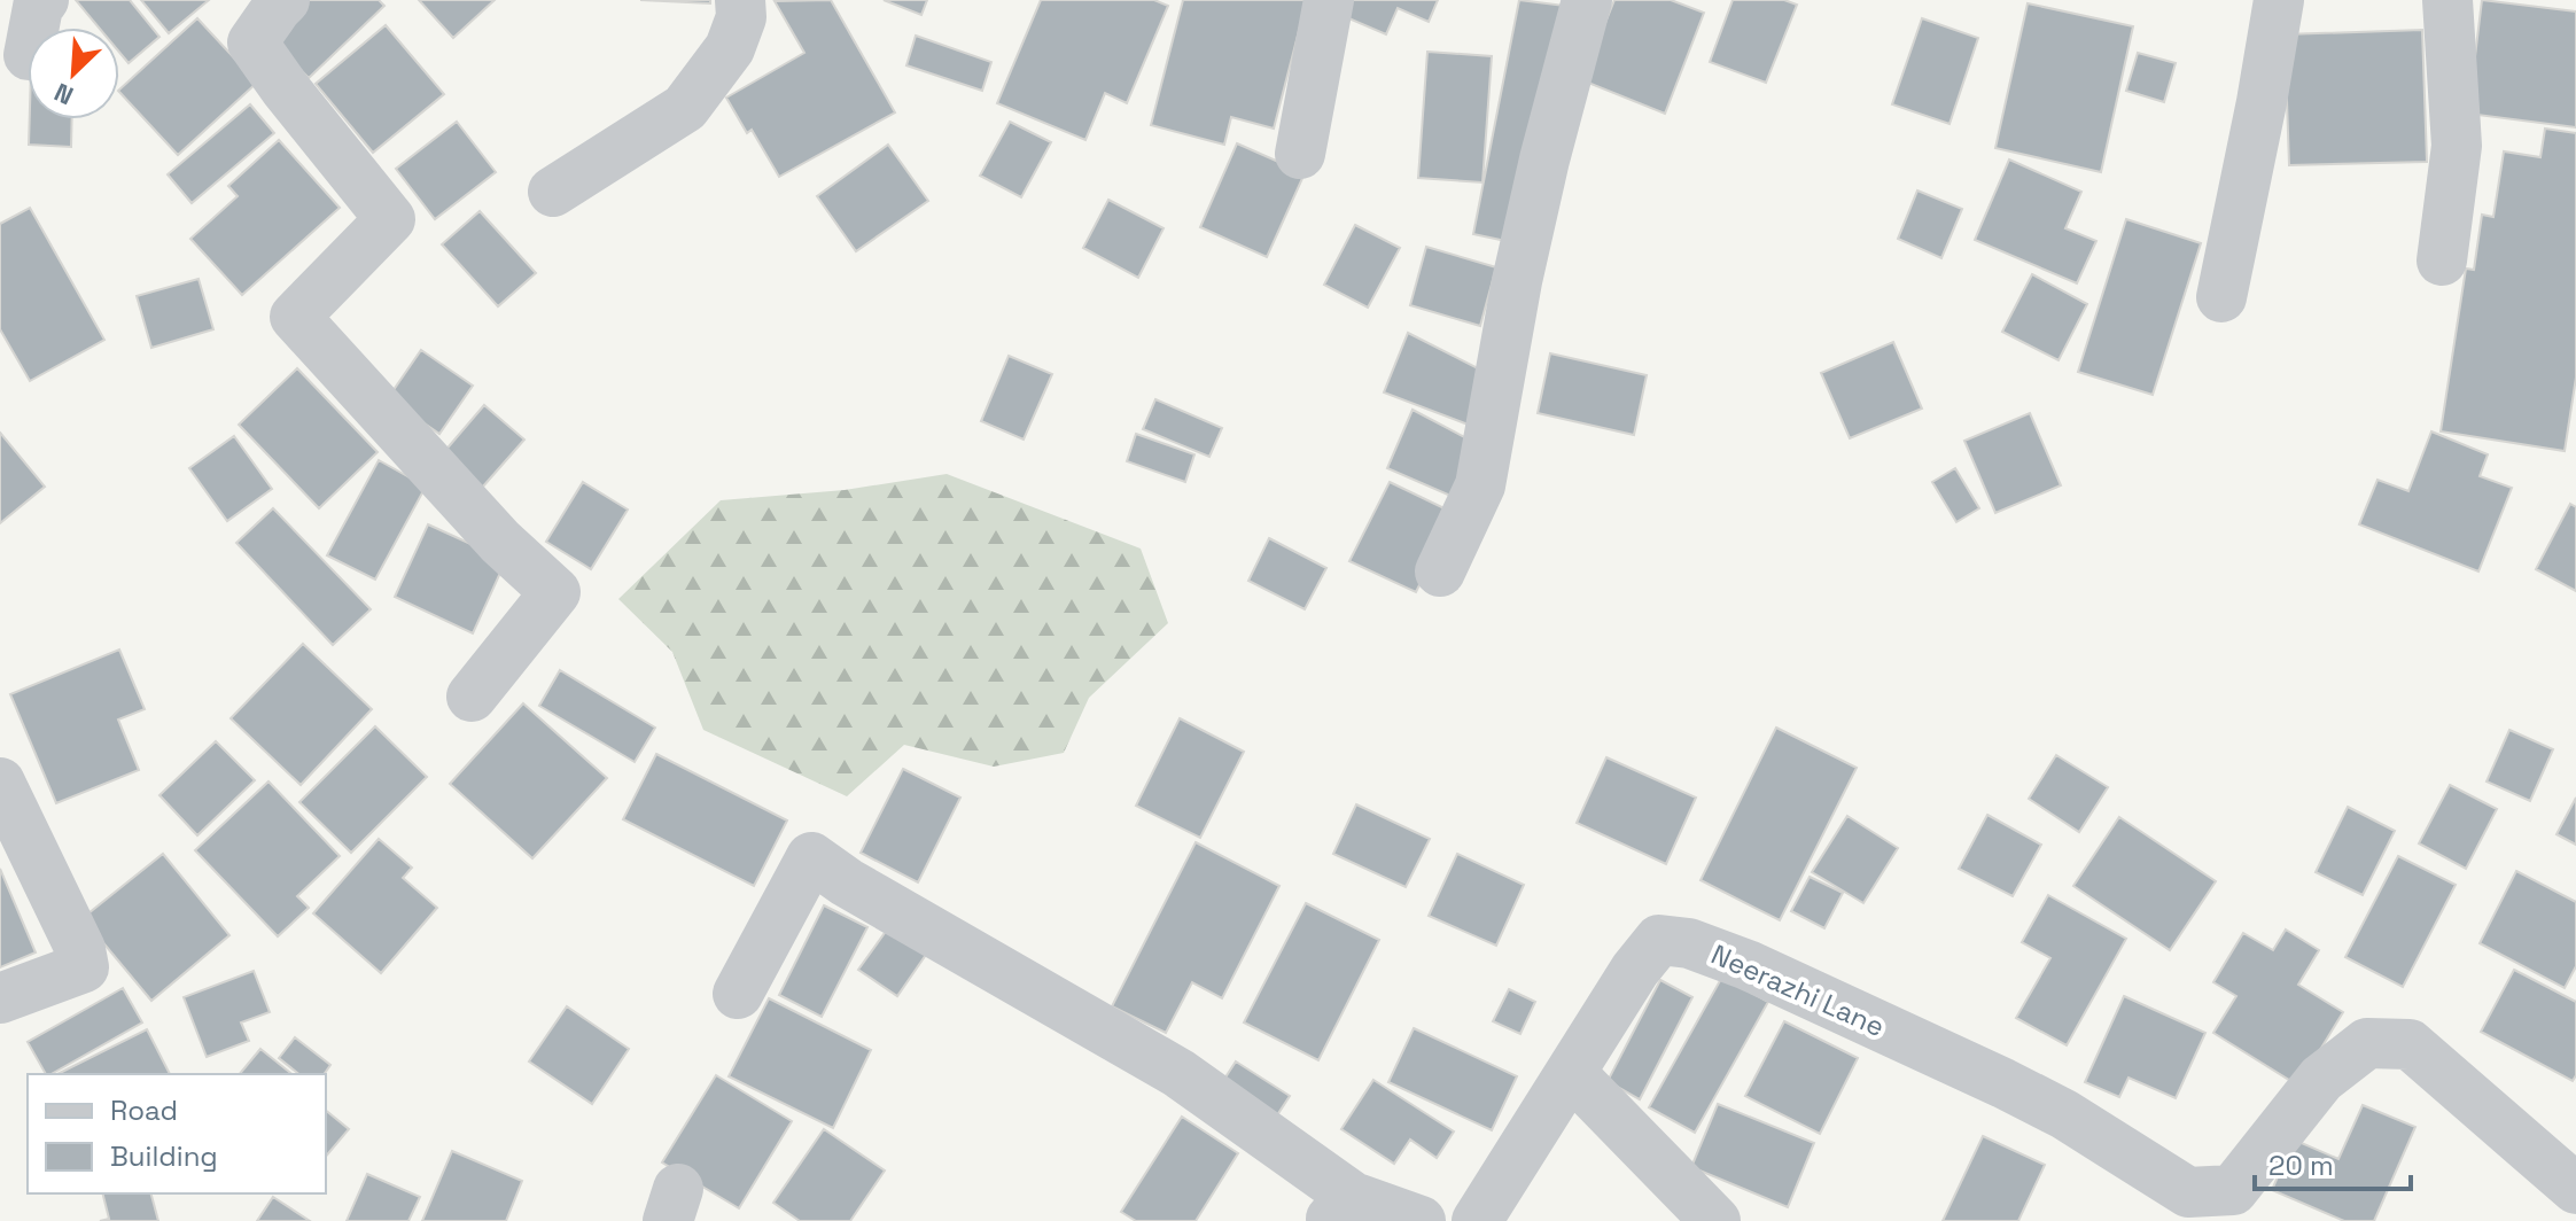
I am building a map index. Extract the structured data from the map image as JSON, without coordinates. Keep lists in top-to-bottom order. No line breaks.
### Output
{"streets":{"street":["Neerazhi Lane"]},"legend":["Road","Building"],"scale_bar":"20 m","north":"bottom left"}
